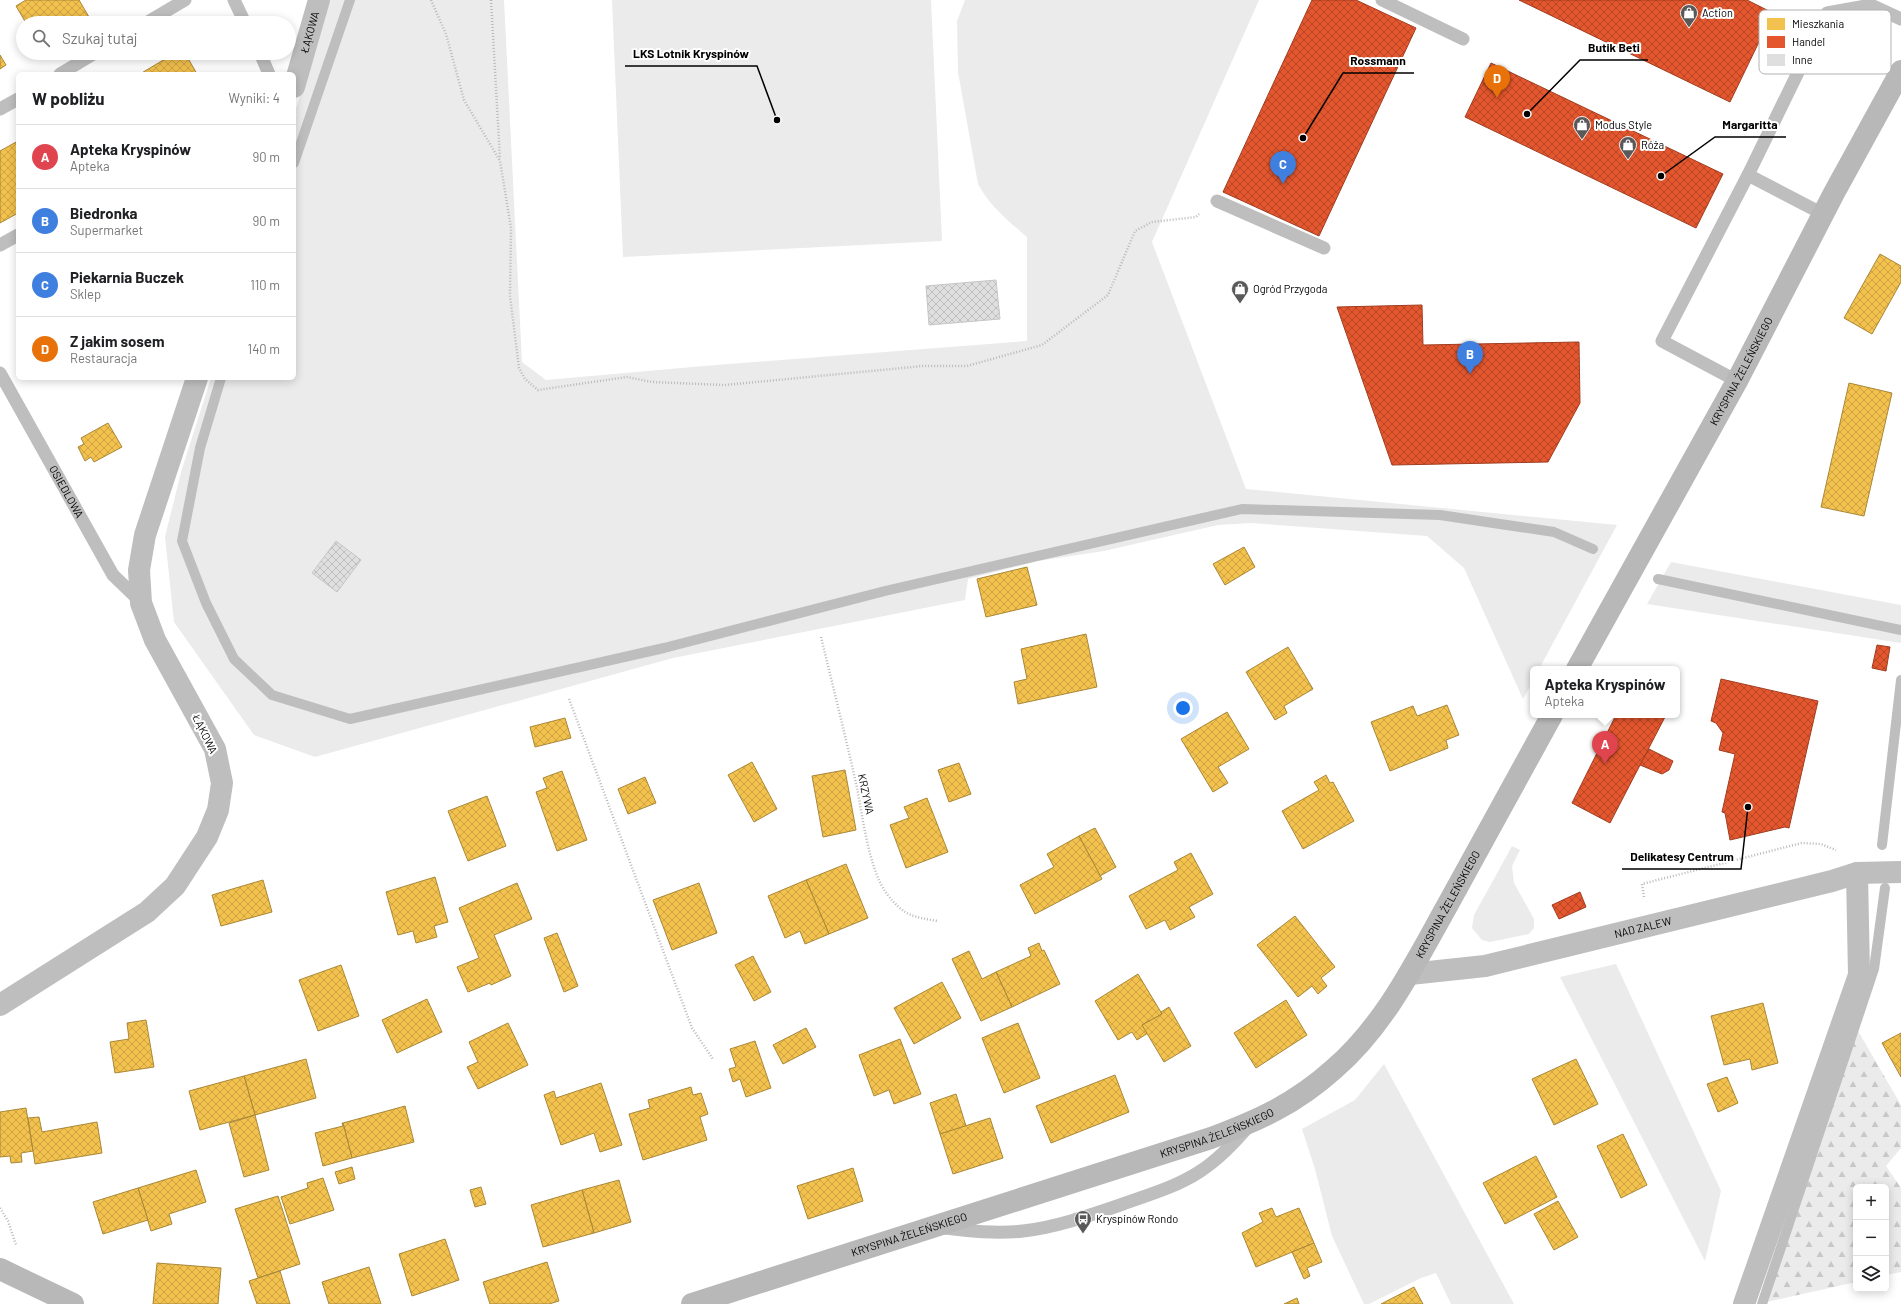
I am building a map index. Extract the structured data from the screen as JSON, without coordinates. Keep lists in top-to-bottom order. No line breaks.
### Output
{"streets":{"main road":["KRYSPINA ŻELEŃSKIEGO"],"street":["ŁĄKOWA","NAD ZALEW"],"lane":["OSIEDLOWA"],"path":["KRZYWA"]},"crossings":[["ŁĄKOWA","OSIEDLOWA"],["KRYSPINA ŻELEŃSKIEGO","NAD ZALEW"]],"places":{"shop":["Action","Modus Style","Róża","Ogród Przygoda"],"other":["Butik Beti","LKS Lotnik Kryspinów","Rossmann","Margaritta","Delikatesy Centrum"],"bus stop":["Kryspinów Rondo"]},"legend":["Mieszkania","Handel","Inne"],"page":{"search":"Szukaj tutaj","pins":["D","C","B","A"],"heading":["W pobliżu","Wyniki: 4"],"list":[{"mark":"A","name":"Apteka Kryspinów","note":"Apteka","value":"90 m"},{"mark":"B","name":"Biedronka","note":"Supermarket","value":"90 m"},{"mark":"C","name":"Piekarnia Buczek","note":"Sklep","value":"110 m"},{"mark":"D","name":"Z jakim sosem","note":"Restauracja","value":"140 m"}],"popup":["Apteka Kryspinów","Apteka"],"map_buttons":["+","−"]}}
